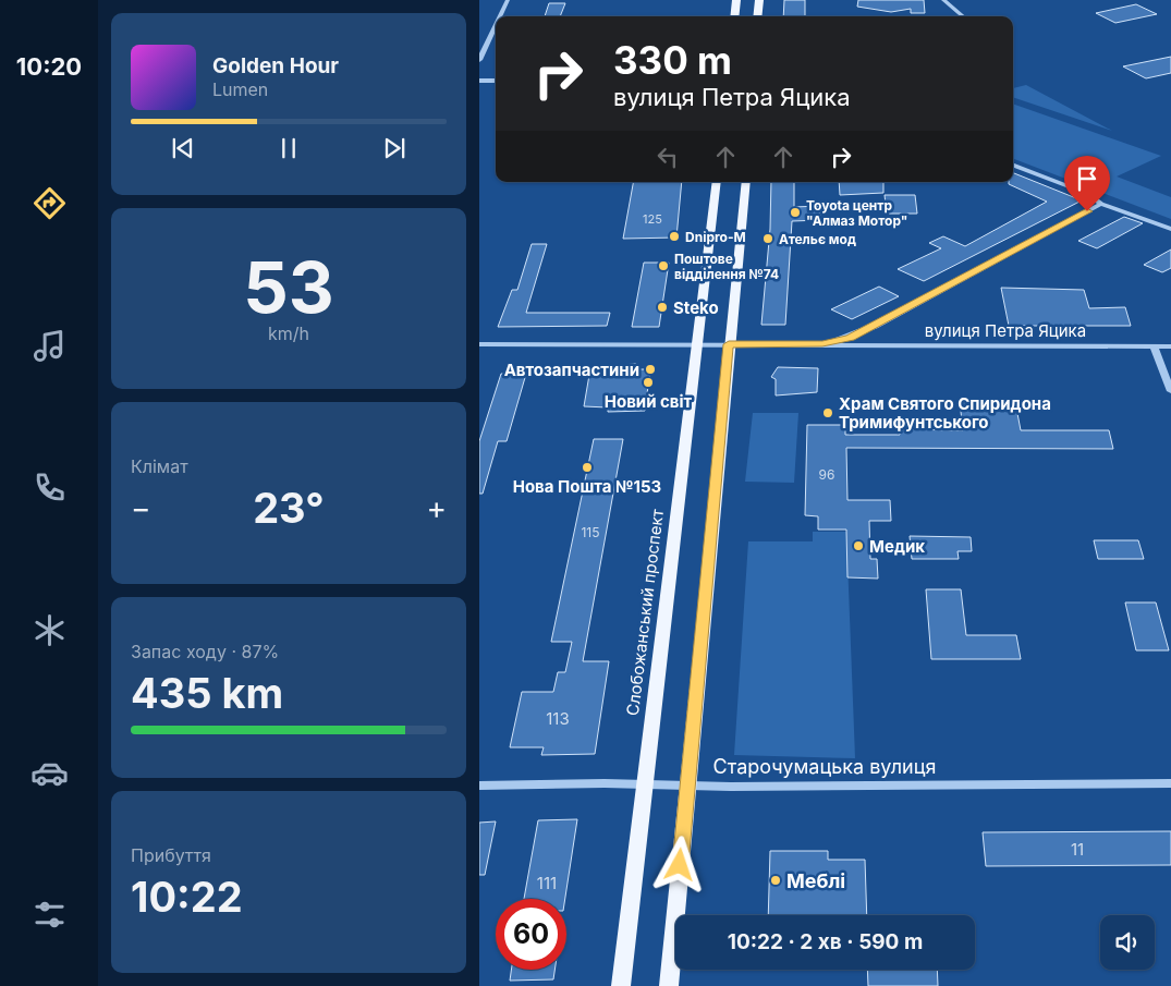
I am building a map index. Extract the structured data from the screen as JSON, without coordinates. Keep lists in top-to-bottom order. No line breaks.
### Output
{"streets":{"main road":["Слобожанський проспект"],"street":["вулиця Петра Яцика","Старочумацька вулиця"]},"crossings":[["вулиця Петра Яцика","Слобожанський проспект"],["Слобожанський проспект","Старочумацька вулиця"]],"places":["Toyota центр \"Алмаз Мотор\"","Dnipro-M","Ательє мод","Поштове відділення №74","Steko","Автозапчастини","Новий світ","Храм Святого Спиридона Тримифунтського","Нова Пошта №153","Медик","Меблі"],"house_numbers":["125","96","115","113","11","111"],"page":{"tabs":"10:20","turn":["330 m","вулиця Петра Яцика"],"song":["Golden Hour","Lumen"],"tile":[["53","km/h"],"Клімат",["Запас ходу · 87%","435 km"],["Прибуття","10:22"]],"heat":["−","23°","+"],"limit":"60","trip":"10:22 · 2 хв · 590 m"}}
